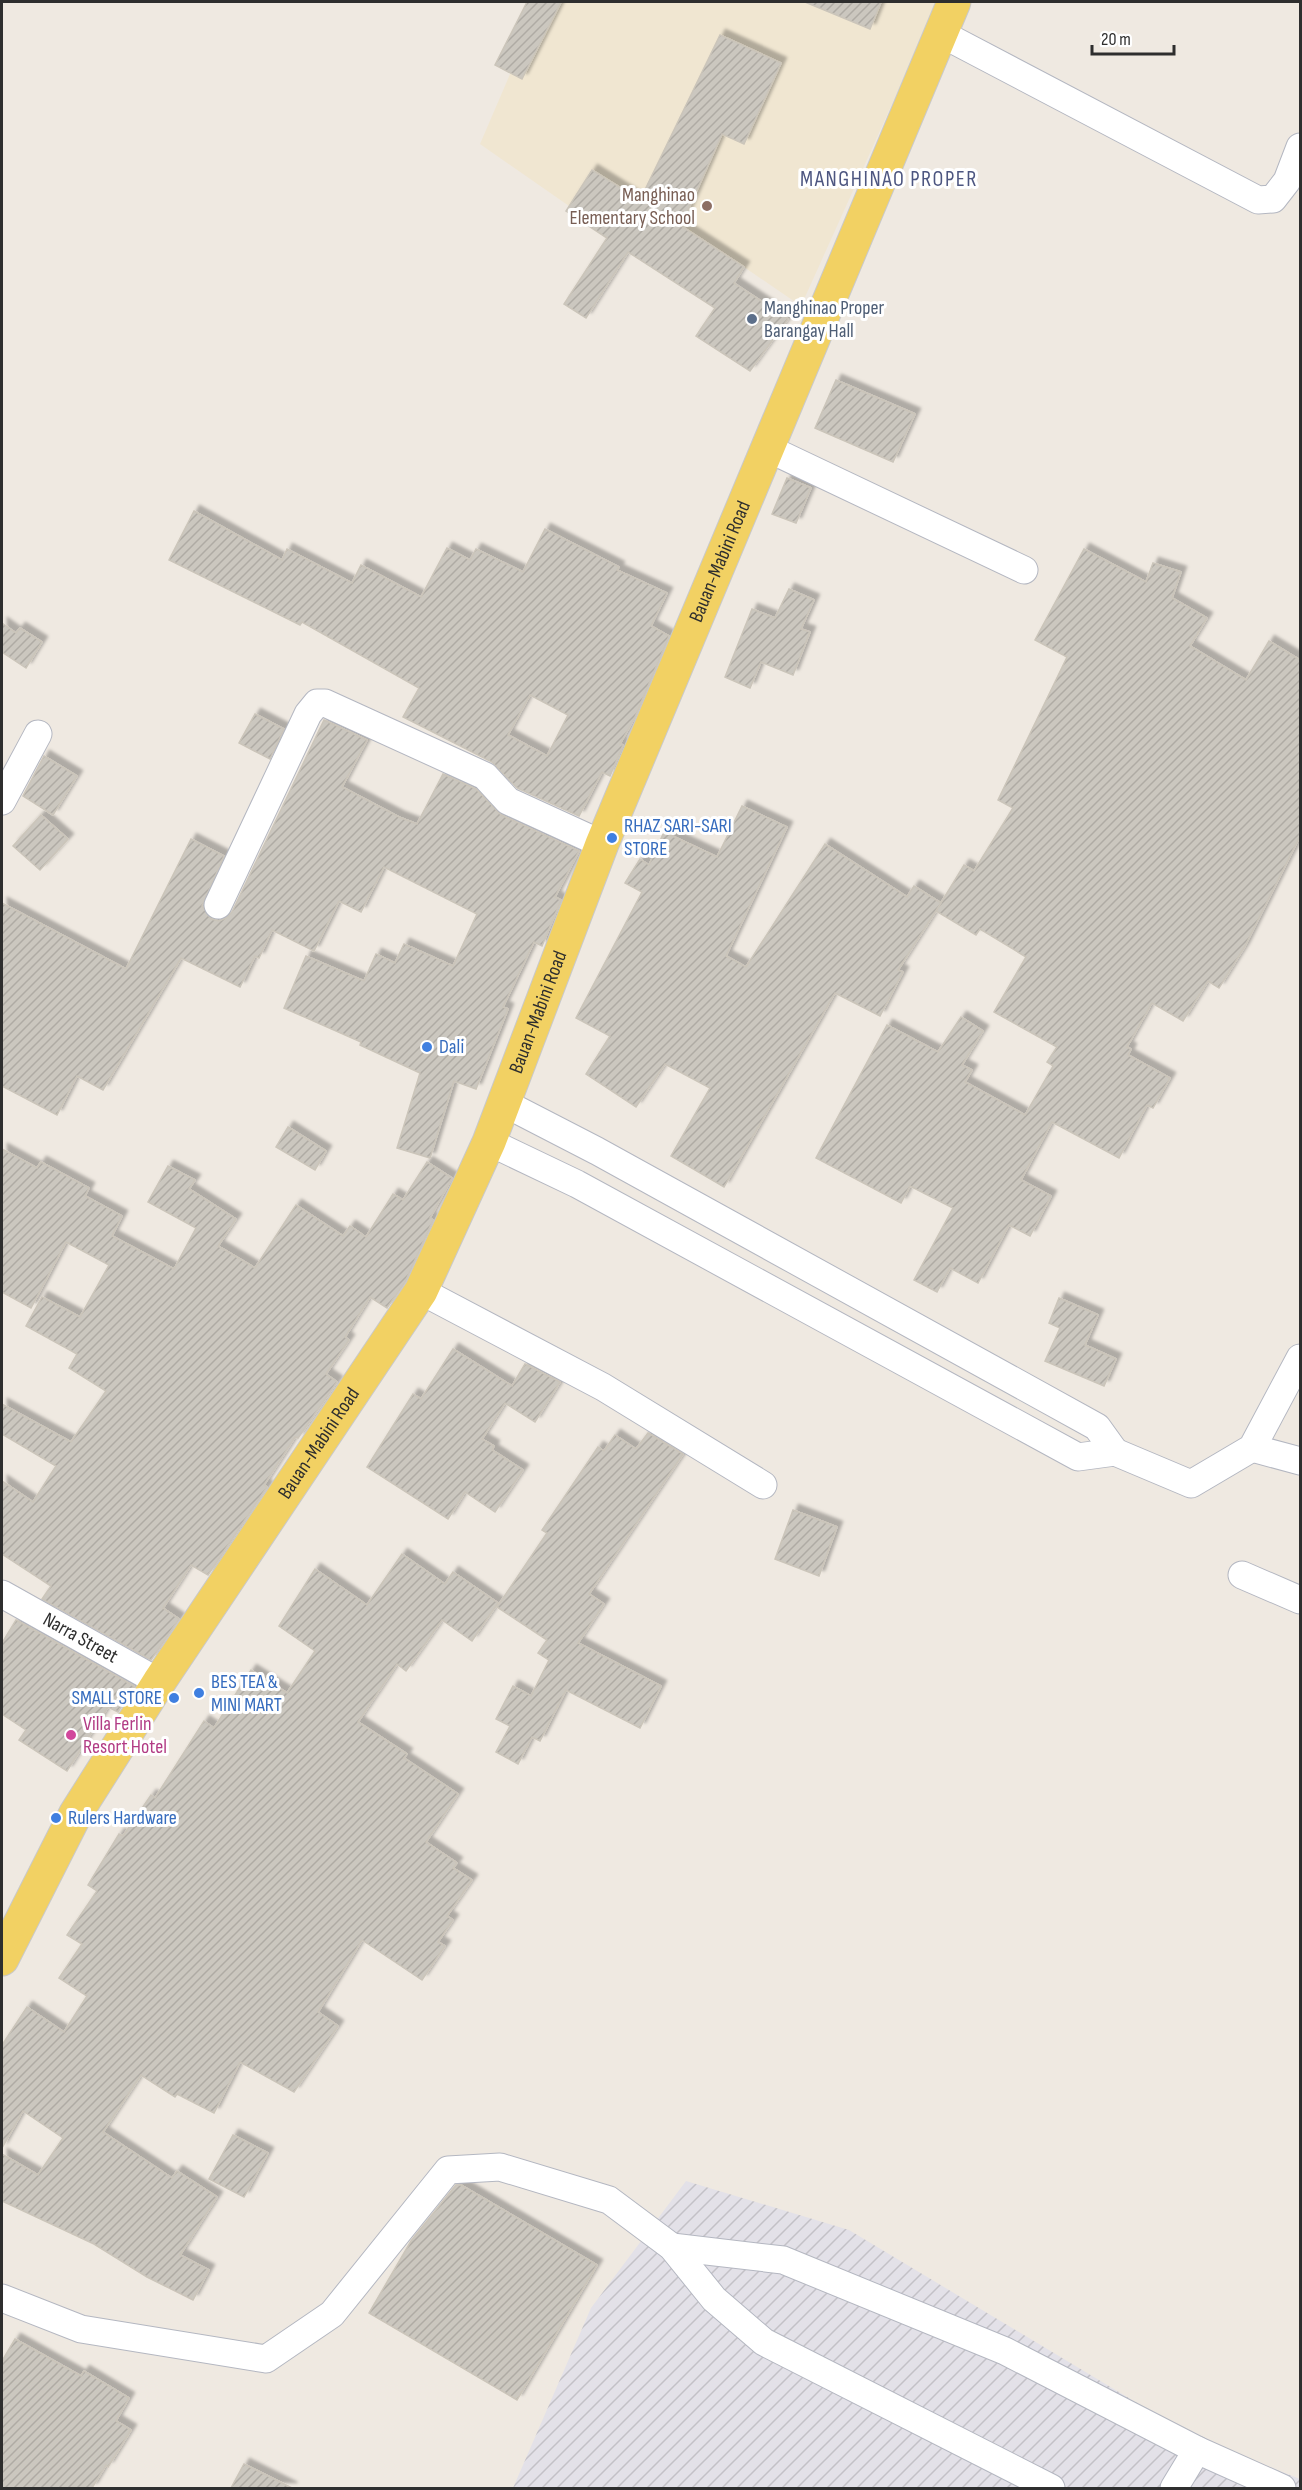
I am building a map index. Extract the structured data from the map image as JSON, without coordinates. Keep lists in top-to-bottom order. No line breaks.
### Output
{"streets":{"main road":["Bauan-Mabini Road"],"street":["Narra Street"]},"crossings":[["Bauan-Mabini Road","Narra Street"]],"districts":["MANGHINAO PROPER"],"places":["Manghinao Elementary School","Manghinao Proper Barangay Hall","RHAZ SARI-SARI STORE","Dali","BES TEA & MINI MART","SMALL STORE","Villa Ferlin Resort Hotel","Rulers Hardware"],"scale_bar":"20 m"}
